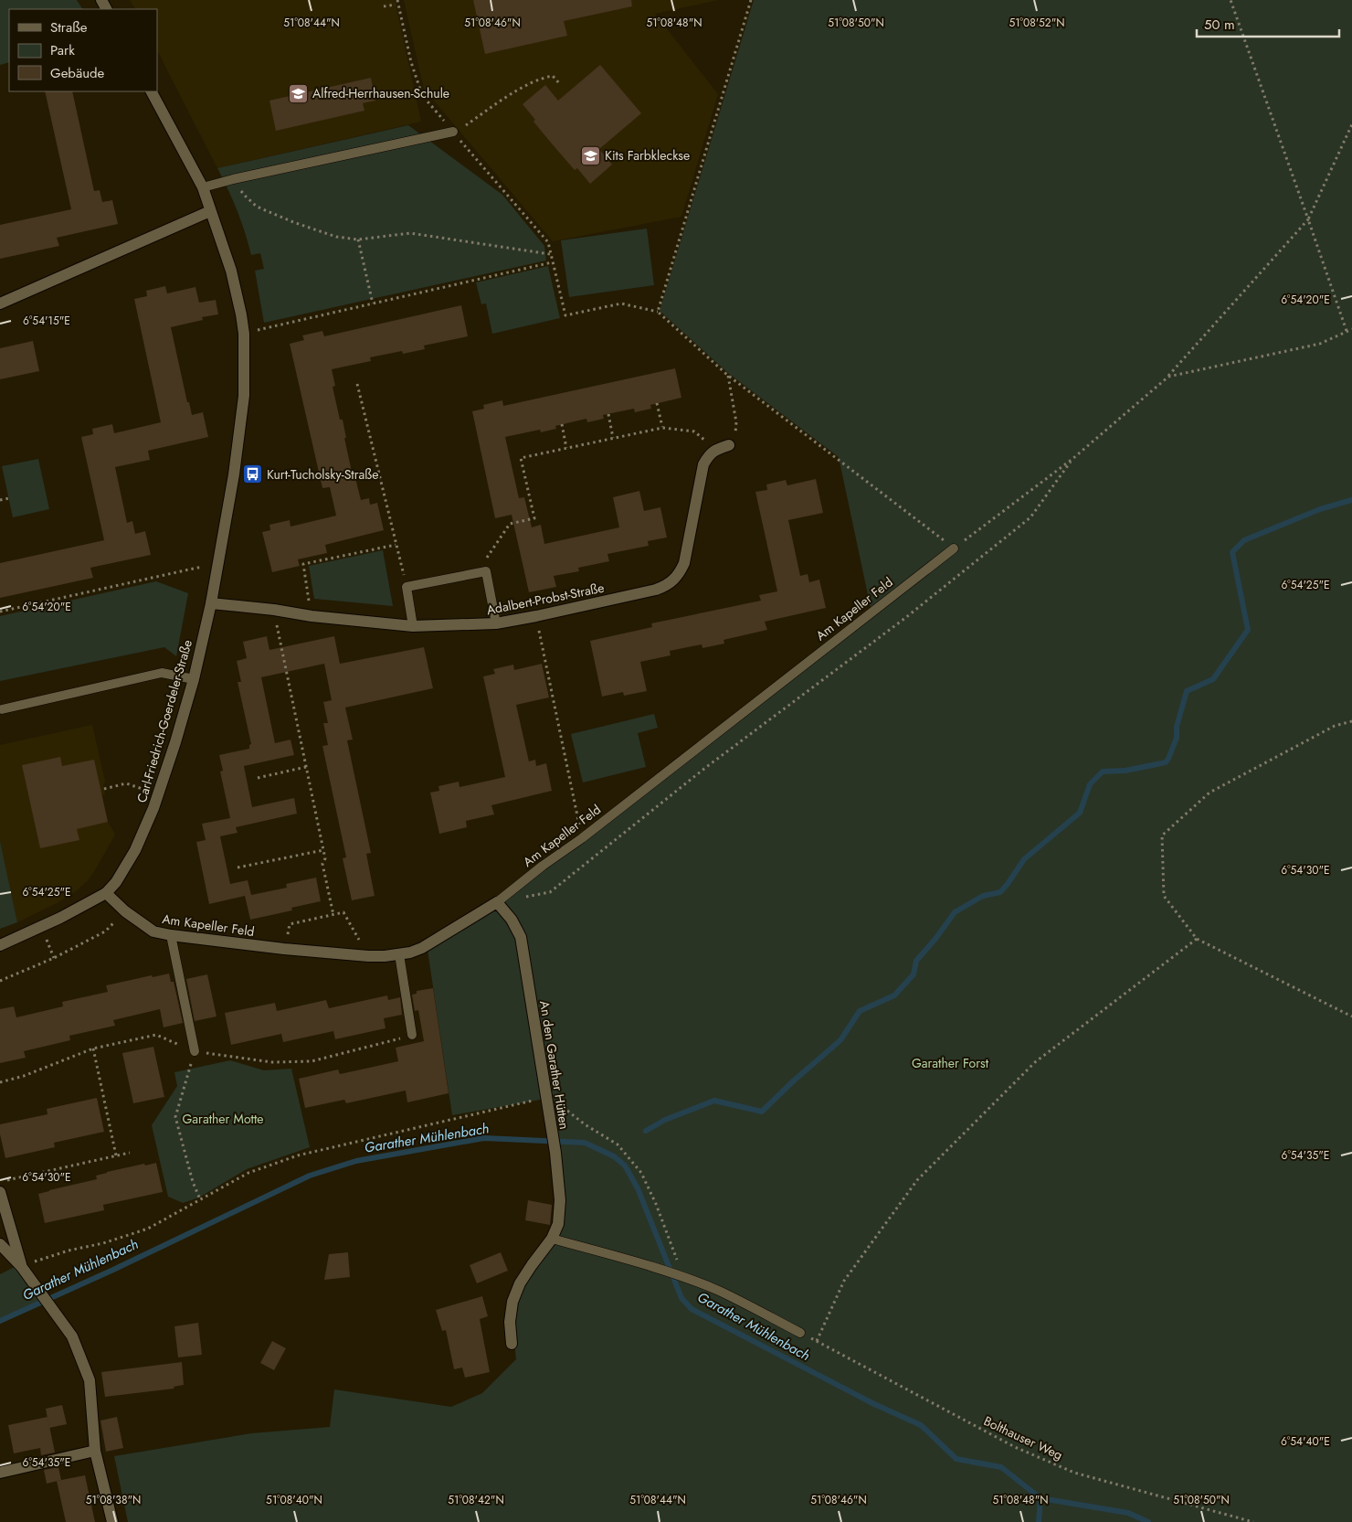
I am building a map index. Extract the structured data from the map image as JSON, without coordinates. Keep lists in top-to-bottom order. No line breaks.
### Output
{"streets":{"street":["Adalbert-Probst-Straße","Am Kapeller Feld","Carl-Friedrich-Goerdeler-Straße","An den Garather Hütten"],"path":["Bolthauser Weg"]},"crossings":[["Adalbert-Probst-Straße","Carl-Friedrich-Goerdeler-Straße"],["Am Kapeller Feld","Carl-Friedrich-Goerdeler-Straße"],["Am Kapeller Feld","An den Garather Hütten"]],"water":["Garather Mühlenbach"],"parks":["Garather Forst","Garather Motte"],"places":{"school or university":["Alfred-Herrhausen-Schule","Kits Farbkleckse"],"bus stop":["Kurt-Tucholsky-Straße"]},"legend":["Straße","Park","Gebäude"],"scale_bar":"50 m","coordinates":["51°08'44\"N","51°08'46\"N","51°08'48\"N","51°08'50\"N","51°08'52\"N","6°54'20\"E","6°54'15\"E","6°54'25\"E","6°54'30\"E","6°54'35\"E","6°54'40\"E","51°08'38\"N","51°08'40\"N","51°08'42\"N"]}
